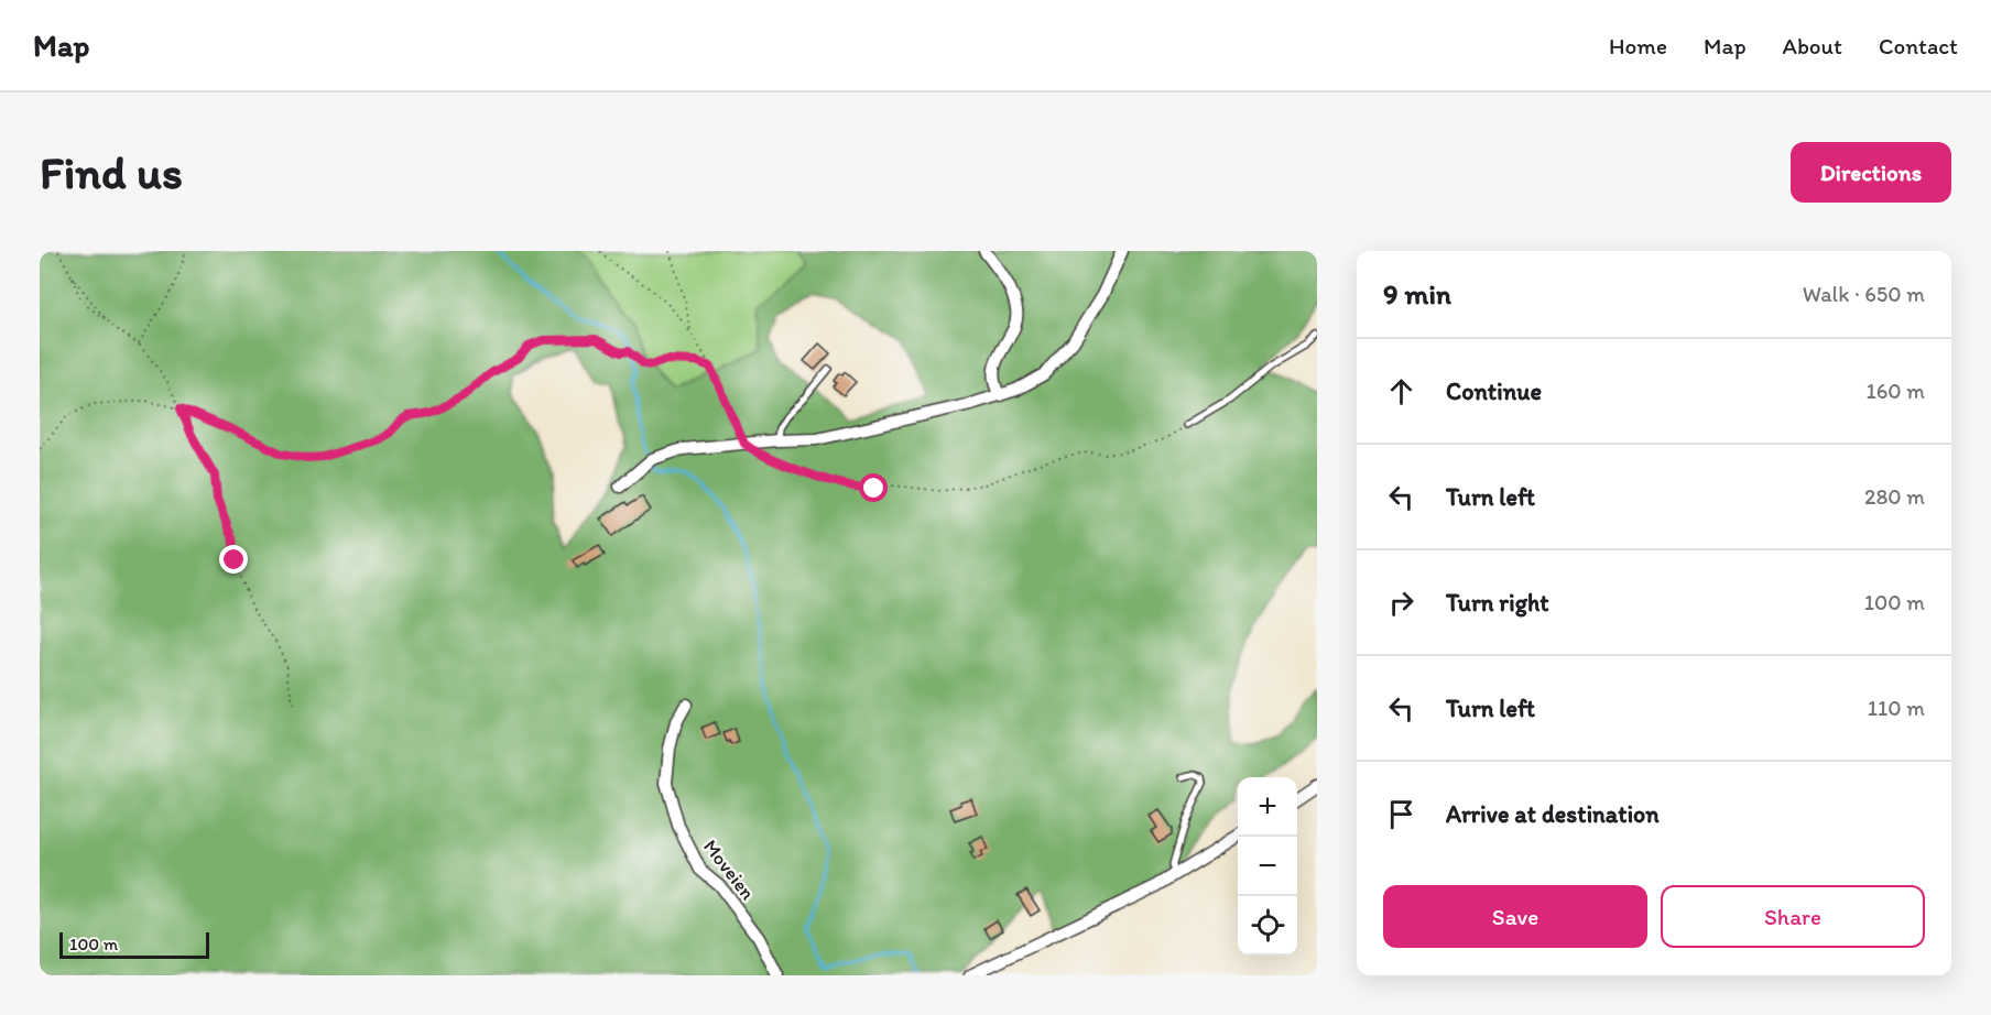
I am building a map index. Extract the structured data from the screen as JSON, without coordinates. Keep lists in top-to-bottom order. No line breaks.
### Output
{"streets":{"street":["Moveien"]},"scale_bar":"100 m","page":{"header":"Map","nav":["Home","Map","About","Contact"],"buttons":["Directions",["Save","Share"]],"title":"Find us","heading":["9 min","Walk · 650 m"],"list":[["Continue","160 m"],["Turn left","280 m"],["Turn right","100 m"],["Turn left","110 m"],"Arrive at destination"],"map_buttons":["+","−"],"scale":"100 m"}}
